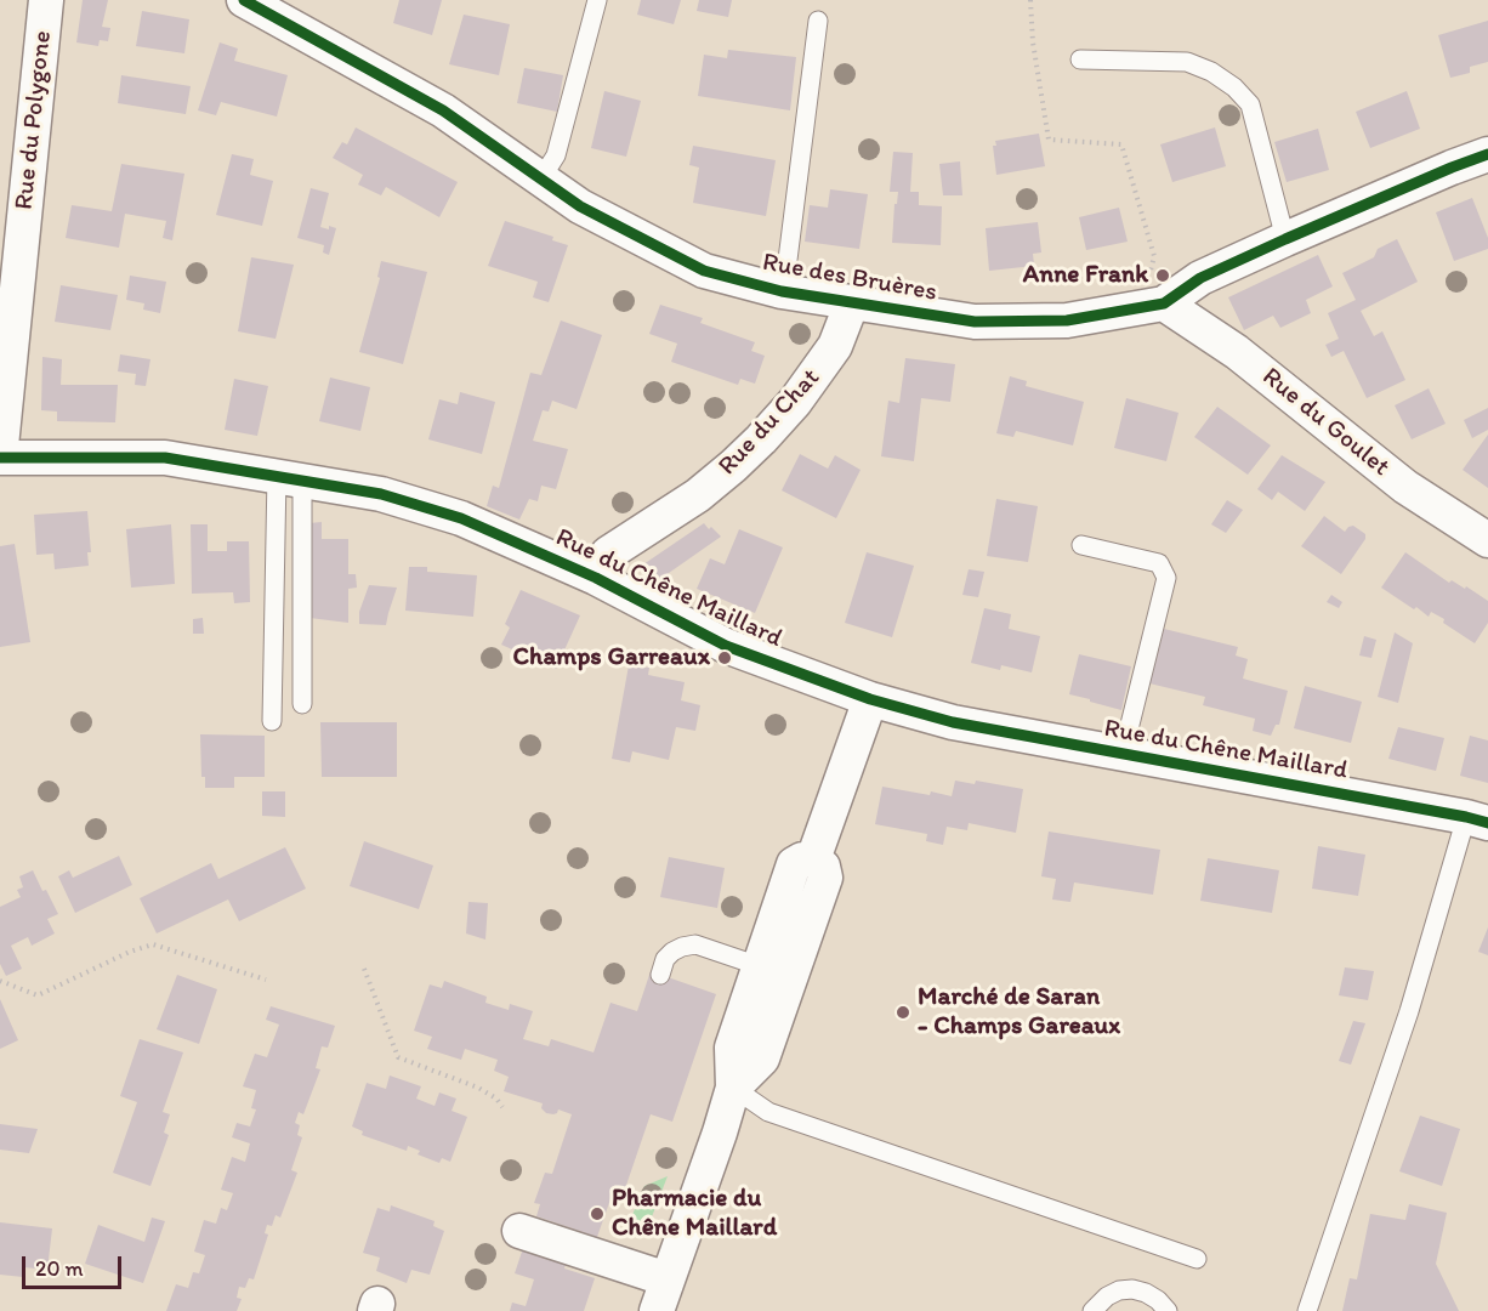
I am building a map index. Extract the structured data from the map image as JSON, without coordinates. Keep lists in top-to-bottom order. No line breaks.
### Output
{"streets":{"street":["Rue du Polygone","Rue des Bruères","Rue du Chat","Rue du Goulet","Rue du Chêne Maillard"]},"crossings":[["Rue du Polygone","Rue du Chêne Maillard"],["Rue des Bruères","Rue du Chat"],["Rue des Bruères","Rue du Goulet"],["Rue du Chat","Rue du Chêne Maillard"]],"places":["Anne Frank","Champs Garreaux","Marché de Saran - Champs Gareaux","Pharmacie du Chêne Maillard"],"scale_bar":"20 m"}
